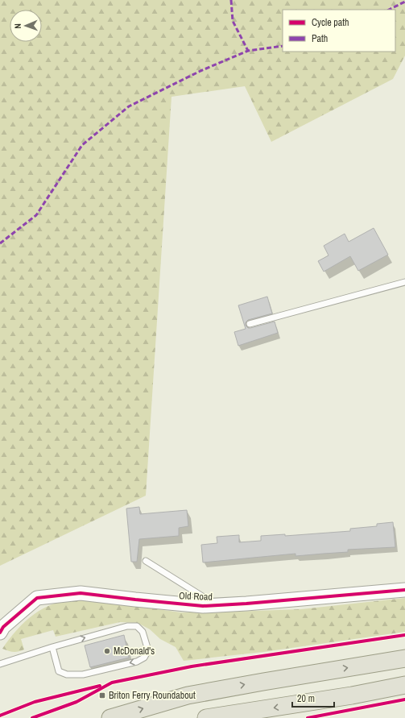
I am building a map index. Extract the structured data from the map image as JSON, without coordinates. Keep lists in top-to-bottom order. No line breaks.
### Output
{"streets":{"street":["Old Road"]},"places":{"other":["McDonald's"],"transit":["Briton Ferry Roundabout"]},"legend":["Cycle path","Path"],"scale_bar":"20 m","north":"left"}
